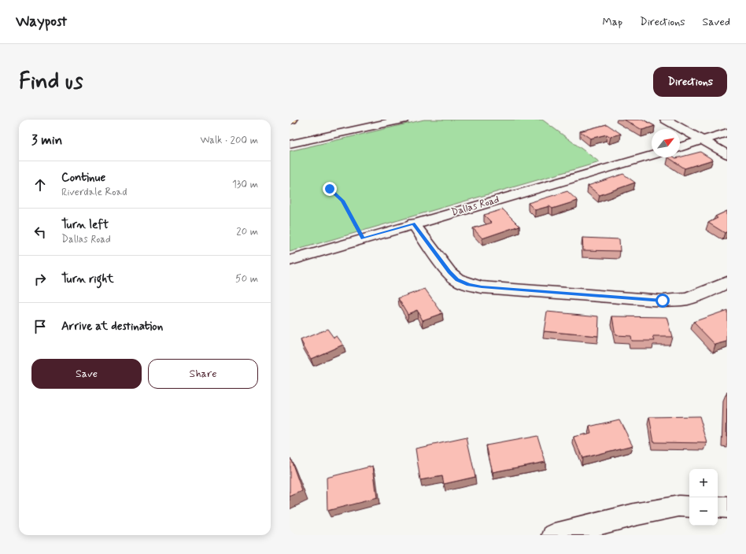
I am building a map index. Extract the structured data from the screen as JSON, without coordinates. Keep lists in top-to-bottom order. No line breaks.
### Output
{"streets":{"street":["Dallas Road"]},"north":"top right","page":{"header":"Waypost","nav":["Map","Directions","Saved"],"buttons":["Directions",["Save","Share"]],"title":"Find us","heading":["3 min","Walk · 200 m"],"list":[["Continue","Riverdale Road","130 m"],["Turn left","Dallas Road","20 m"],["Turn right","50 m"],"Arrive at destination"],"map_buttons":["+","−"]}}
